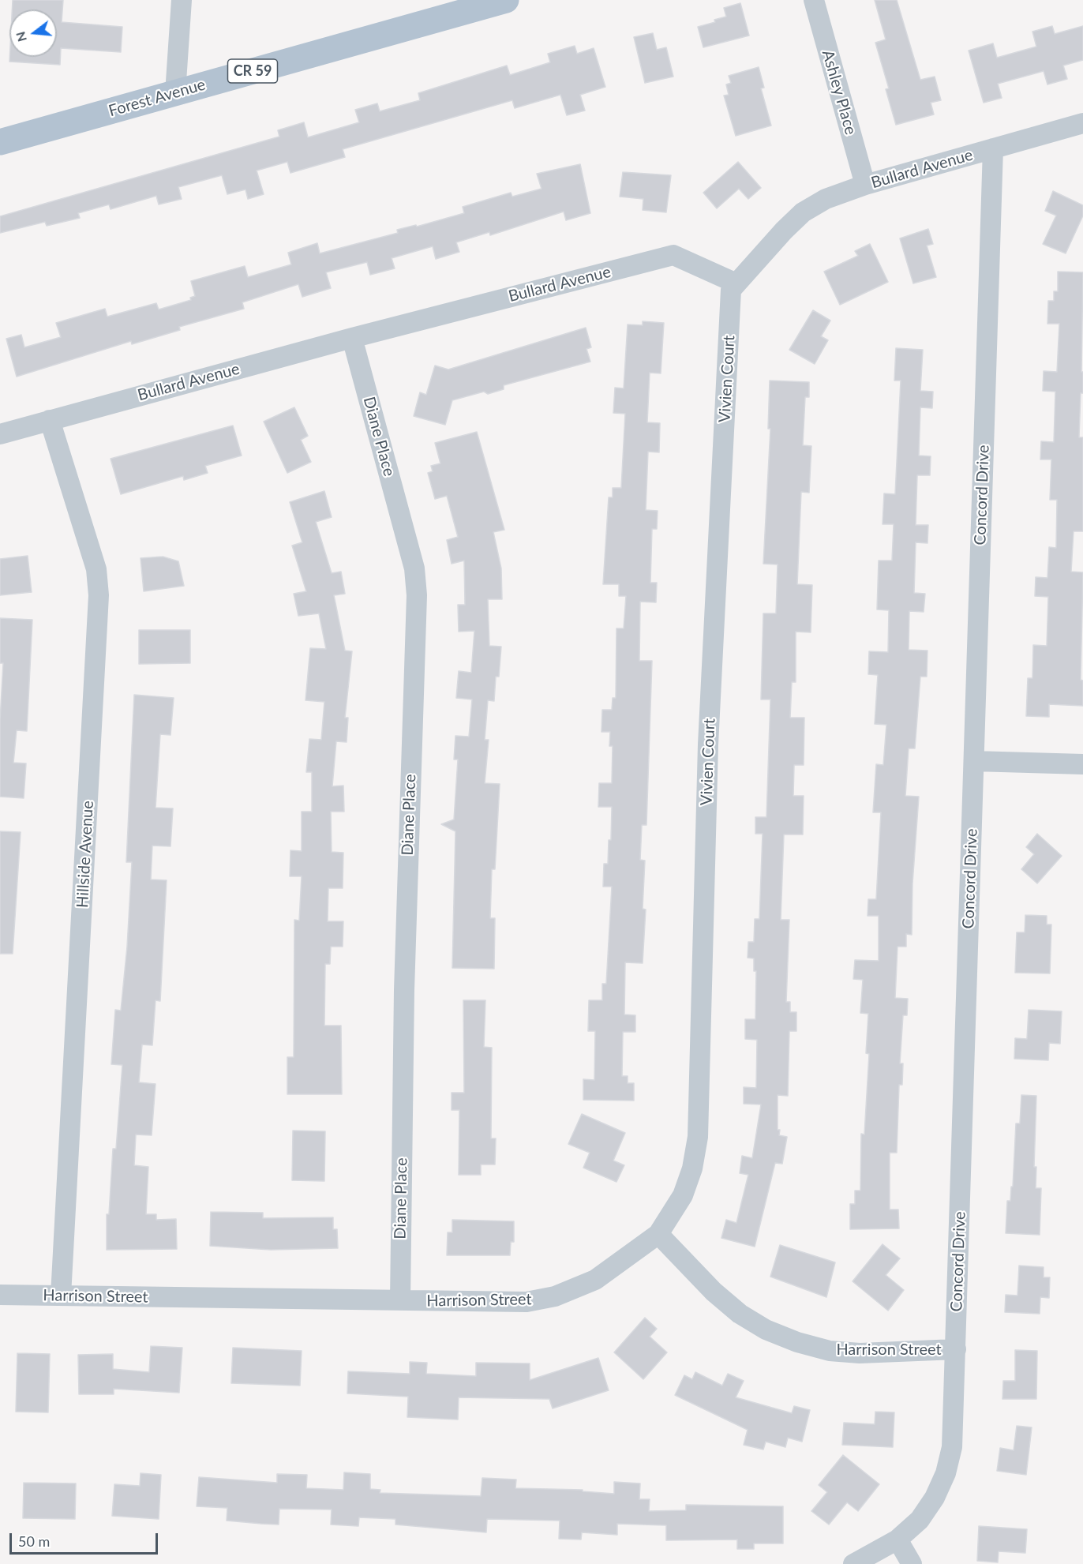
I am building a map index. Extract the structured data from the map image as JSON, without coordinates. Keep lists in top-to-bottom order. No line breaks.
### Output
{"streets":{"main road":["CR 59","Forest Avenue"],"street":["Ashley Place","Bullard Avenue","Vivien Court","Diane Place","Concord Drive","Hillside Avenue","Harrison Street"]},"crossings":[["Ashley Place","Bullard Avenue"],["Bullard Avenue","Vivien Court"],["Bullard Avenue","Diane Place"],["Bullard Avenue","Concord Drive"],["Bullard Avenue","Hillside Avenue"],["Vivien Court","Harrison Street"],["Diane Place","Harrison Street"],["Concord Drive","Harrison Street"],["Hillside Avenue","Harrison Street"]],"scale_bar":"50 m","north":"left"}
